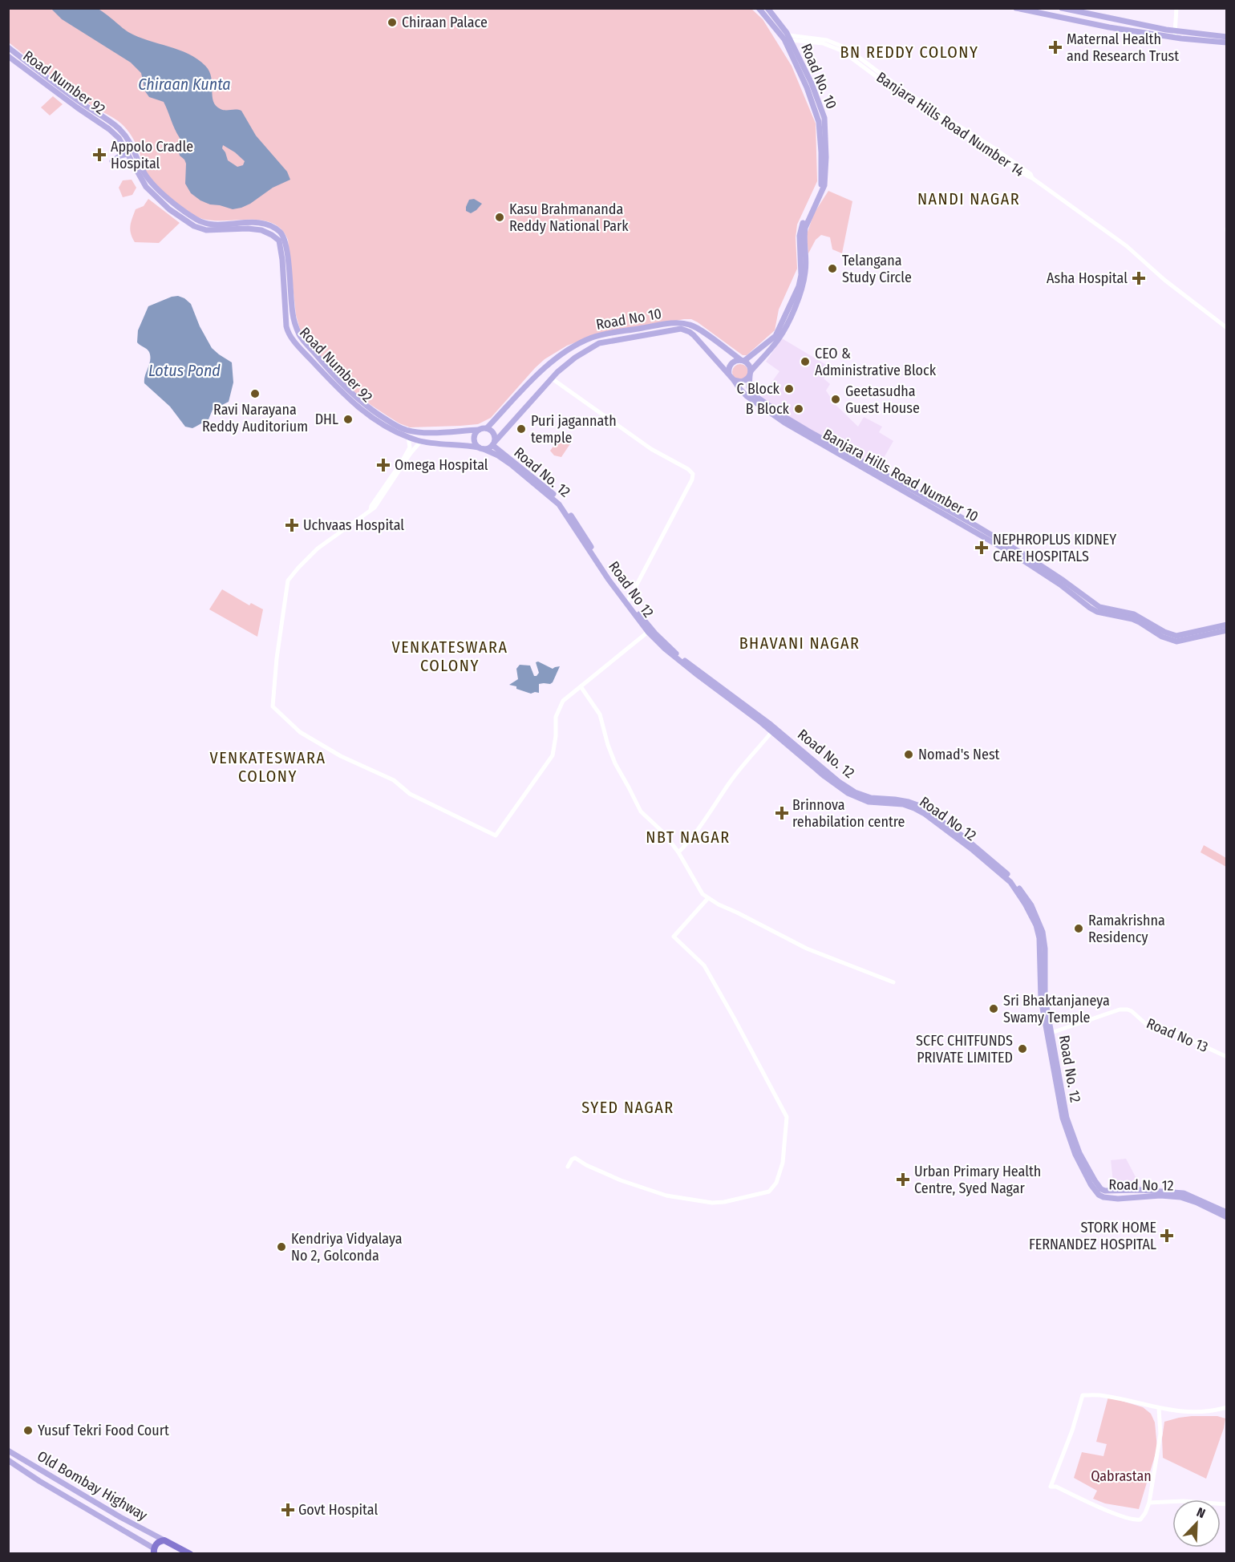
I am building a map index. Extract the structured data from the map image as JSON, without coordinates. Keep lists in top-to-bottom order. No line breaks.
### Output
{"streets":{"main road":["Road No. 10","Road Number 92","Road No 10","Road No. 12","Banjara Hills Road Number 10","Road No 12","Old Bombay Highway"],"street":["Banjara Hills Road Number 14","Road No 13"]},"crossings":[["Road No. 10","Banjara Hills Road Number 14"],["Road Number 92","Road No 10"],["Road Number 92","Road No. 12"],["Road Number 92","Road No 12"],["Road No 10","Road No. 12"],["Road No 10","Road No 12"],["Road No. 12","Road No 12"],["Road No. 12","Road No 13"],["Road No 12","Road No 13"]],"districts":["BN REDDY COLONY","NANDI NAGAR","BHAVANI NAGAR","VENKATESWARA COLONY","VENKATESWARA COLONY","NBT NAGAR","SYED NAGAR"],"water":["Chiraan Kunta","Lotus Pond"],"parks":["Qabrastan"],"places":{"other":["Chiraan Palace","Kasu Brahmananda Reddy National Park","Telangana Study Circle","CEO & Administrative Block","C Block","Ravi Narayana Reddy Auditorium","Geetasudha Guest House","B Block","DHL","Puri jagannath temple","Nomad's Nest","Ramakrishna Residency","Sri Bhaktanjaneya Swamy Temple","SCFC CHITFUNDS PRIVATE LIMITED","Kendriya Vidyalaya No 2, Golconda","Yusuf Tekri Food Court"],"health":["Maternal Health and Research Trust","Appolo Cradle Hospital","Asha Hospital","Omega Hospital","Uchvaas Hospital","NEPHROPLUS KIDNEY CARE HOSPITALS","Brinnova rehabilation centre","Urban Primary Health Centre, Syed Nagar","STORK HOME FERNANDEZ HOSPITAL","Govt Hospital"]},"north":"top right"}
